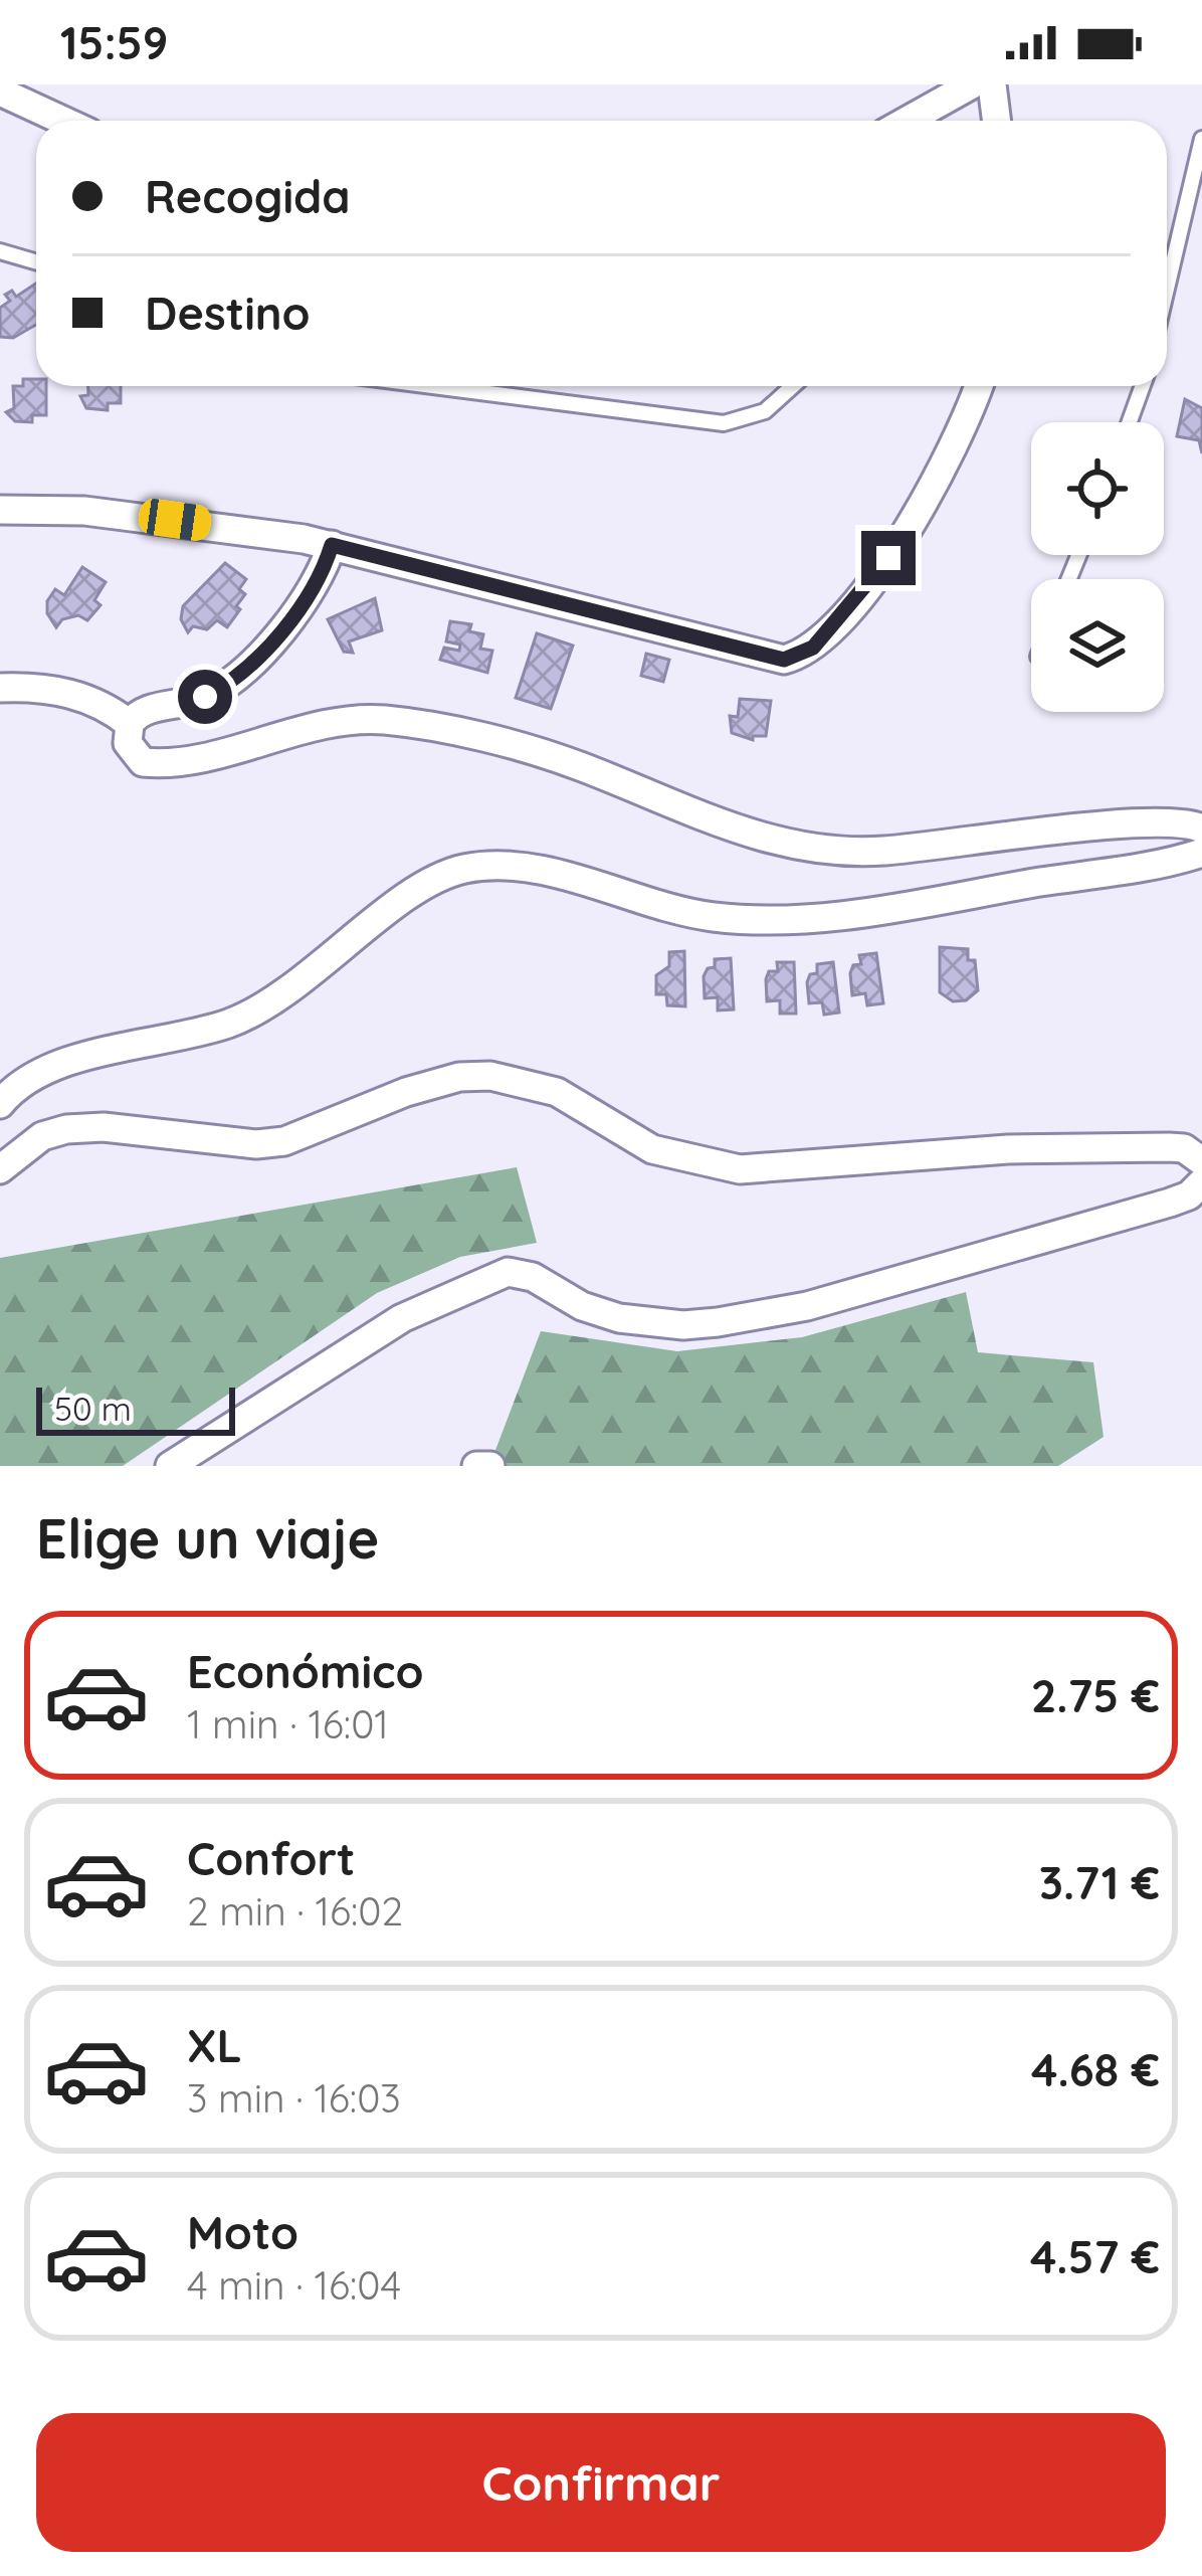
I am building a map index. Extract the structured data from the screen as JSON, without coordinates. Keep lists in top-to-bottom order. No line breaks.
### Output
{"scale_bar":"50 m","page":{"status":"15:59","banner":["Recogida","Destino"],"scale":"50 m","heading":"Elige un viaje","list":[{"name":"Económico","note":"1 min · 16:01","value":"2.75 €"},{"name":"Confort","note":"2 min · 16:02","value":"3.71 €"},{"name":"XL","note":"3 min · 16:03","value":"4.68 €"},{"name":"Moto","note":"4 min · 16:04","value":"4.57 €"}],"buttons":"Confirmar"}}
